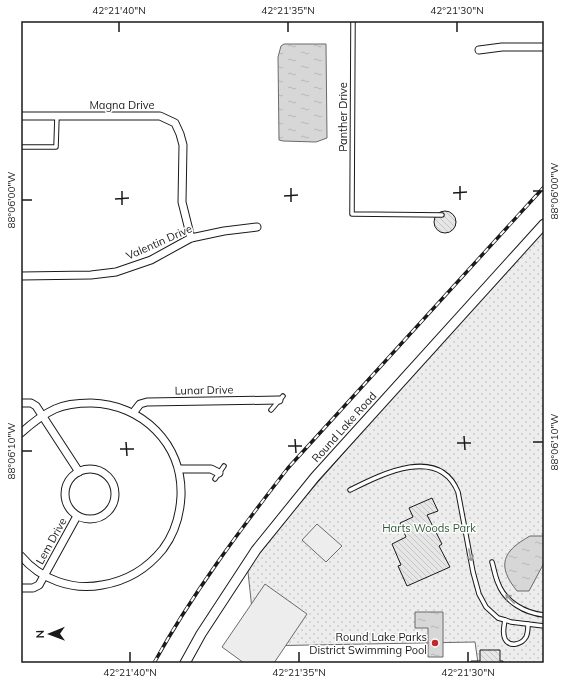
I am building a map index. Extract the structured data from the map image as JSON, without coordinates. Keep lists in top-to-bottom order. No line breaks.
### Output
{"streets":{"main road":["Round Lake Road"],"street":["Magna Drive","Valentin Drive","Lunar Drive","Lem Drive"],"lane":["Panther Drive"]},"crossings":[["Magna Drive","Valentin Drive"]],"parks":["Harts Woods Park"],"places":["Round Lake Parks District Swimming Pool"],"north":"left","coordinates":["42°21'40\"N","42°21'35\"N","42°21'30\"N","88°06'00\"W","88°06'10\"W"]}
